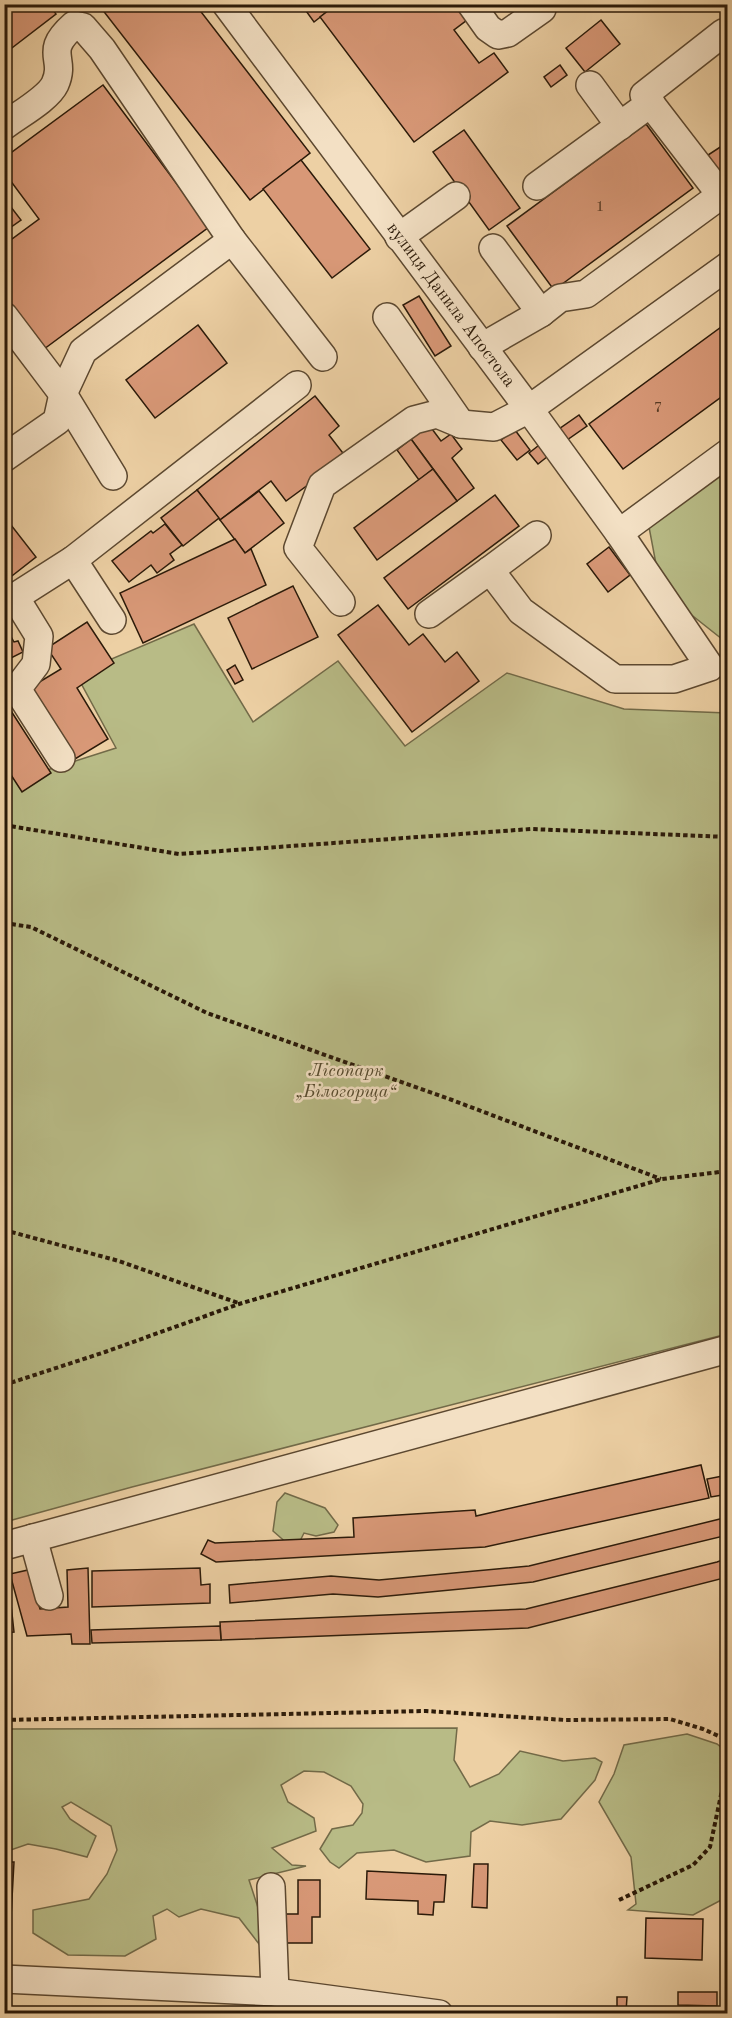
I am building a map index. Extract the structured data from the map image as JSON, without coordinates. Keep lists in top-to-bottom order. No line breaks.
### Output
{"streets":{"street":["вулиця Данила Апостола"]},"parks":["Лісопарк „Білогорща“"],"house_numbers":["1","7"]}
